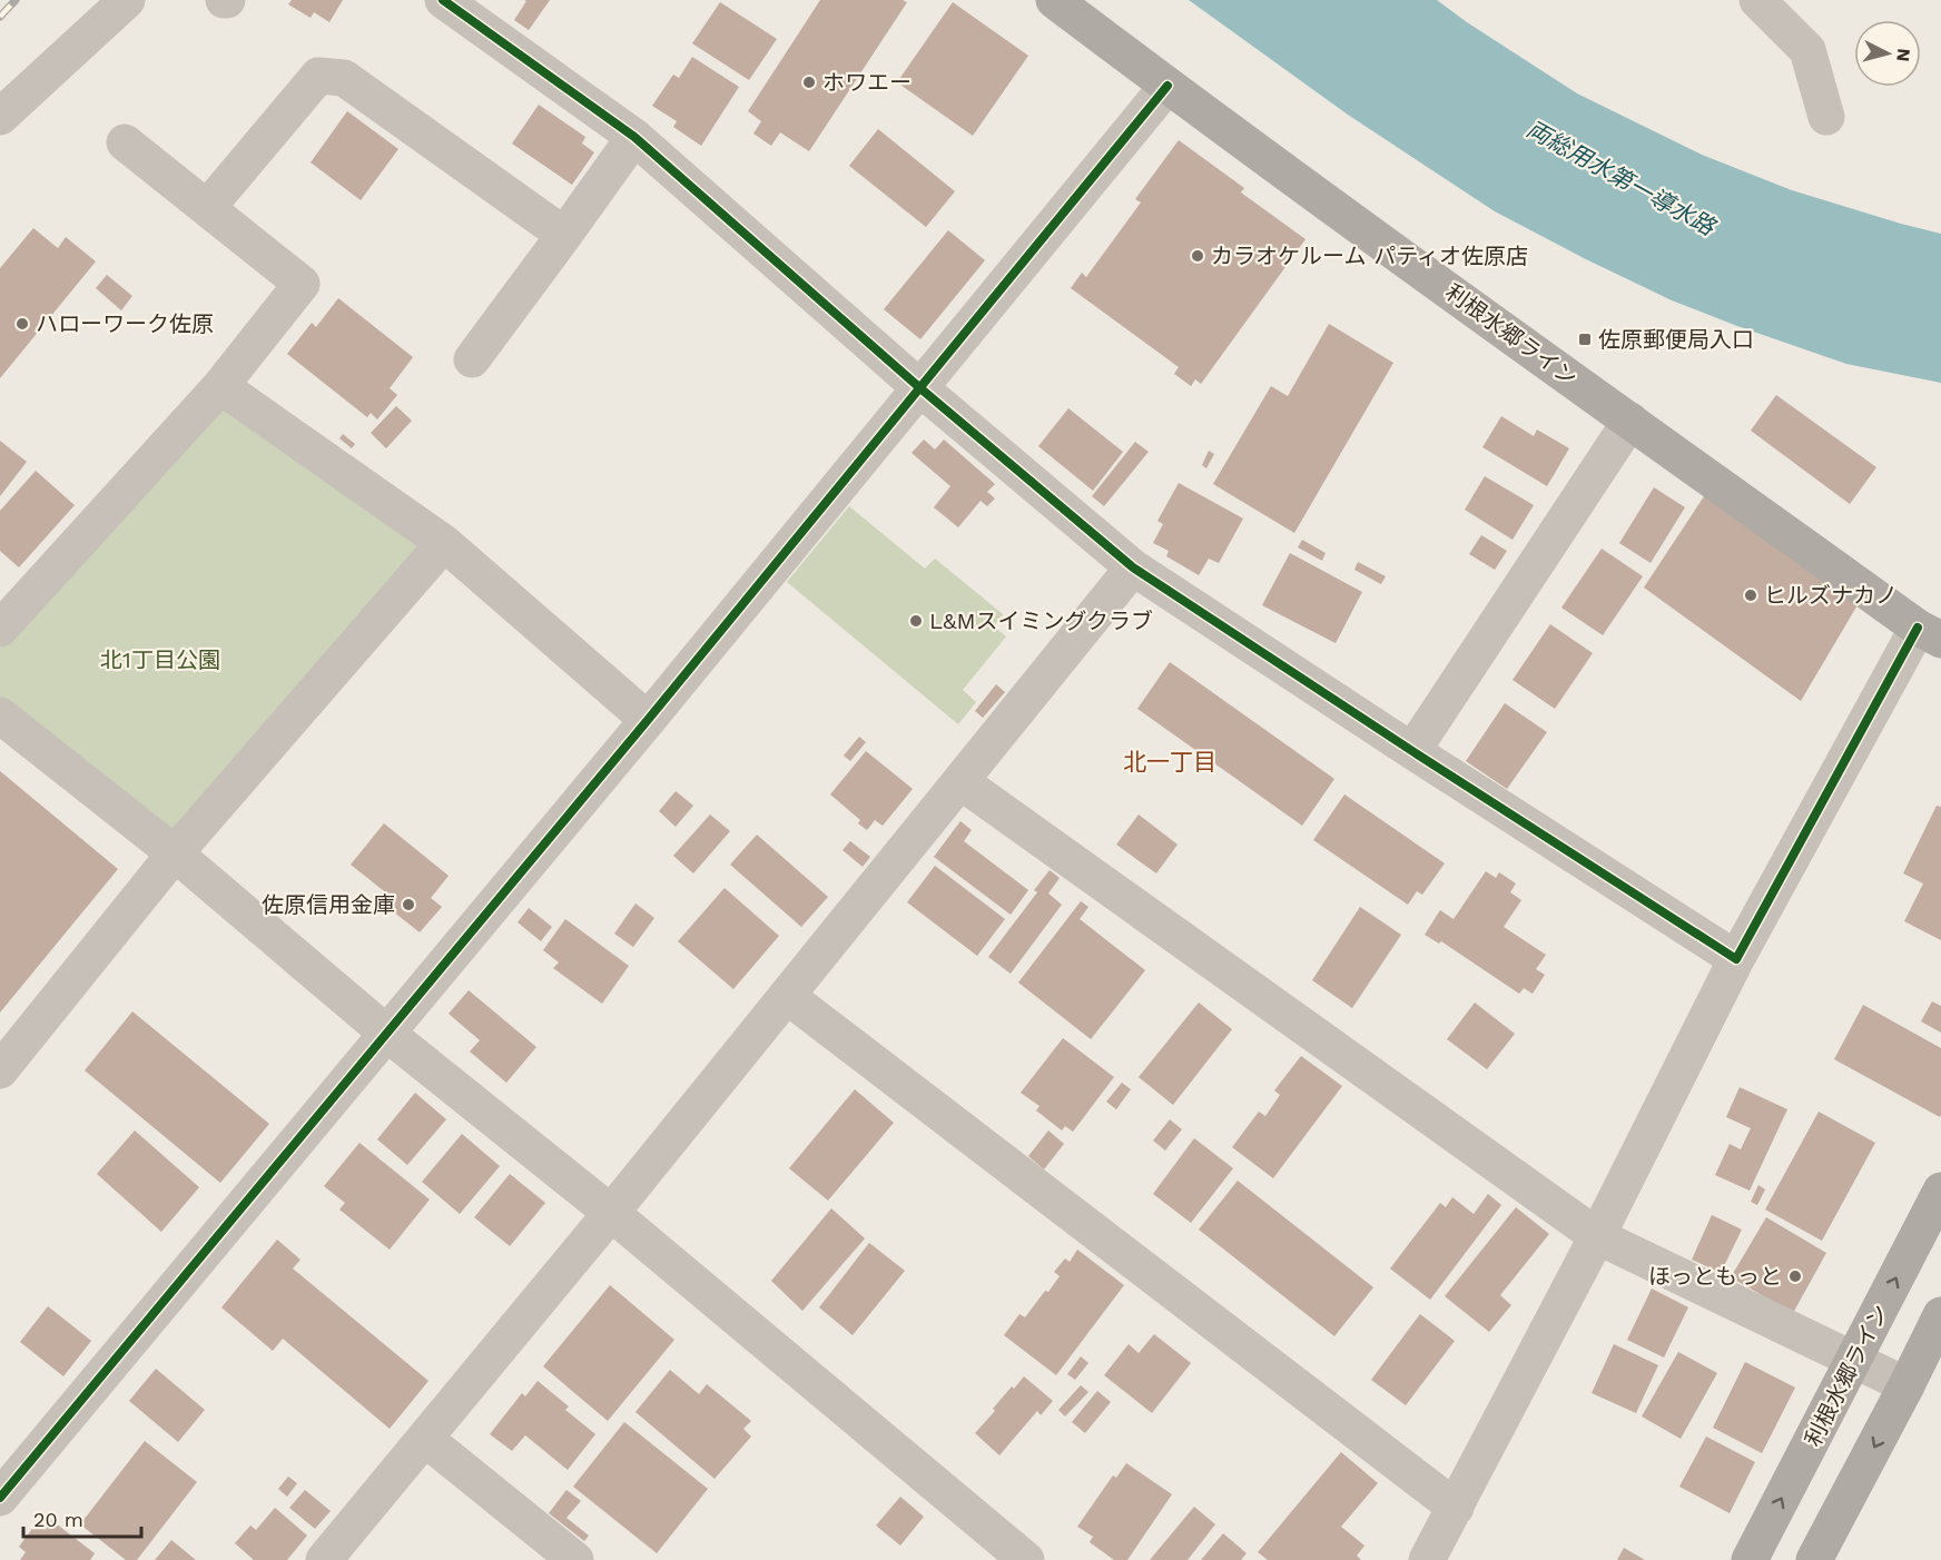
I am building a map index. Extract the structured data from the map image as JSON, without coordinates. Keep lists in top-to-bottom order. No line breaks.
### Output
{"streets":{"highway":["利根水郷ライン"]},"districts":["北一丁目"],"water":["両総用水第一導水路"],"parks":["北1丁目公園"],"places":{"other":["ホワエー","カラオケルーム パティオ佐原店","ハローワーク佐原","ヒルズナカノ","L&Mスイミングクラブ","佐原信用金庫","ほっともっと"],"transit":["佐原郵便局入口"]},"scale_bar":"20 m","north":"right"}
